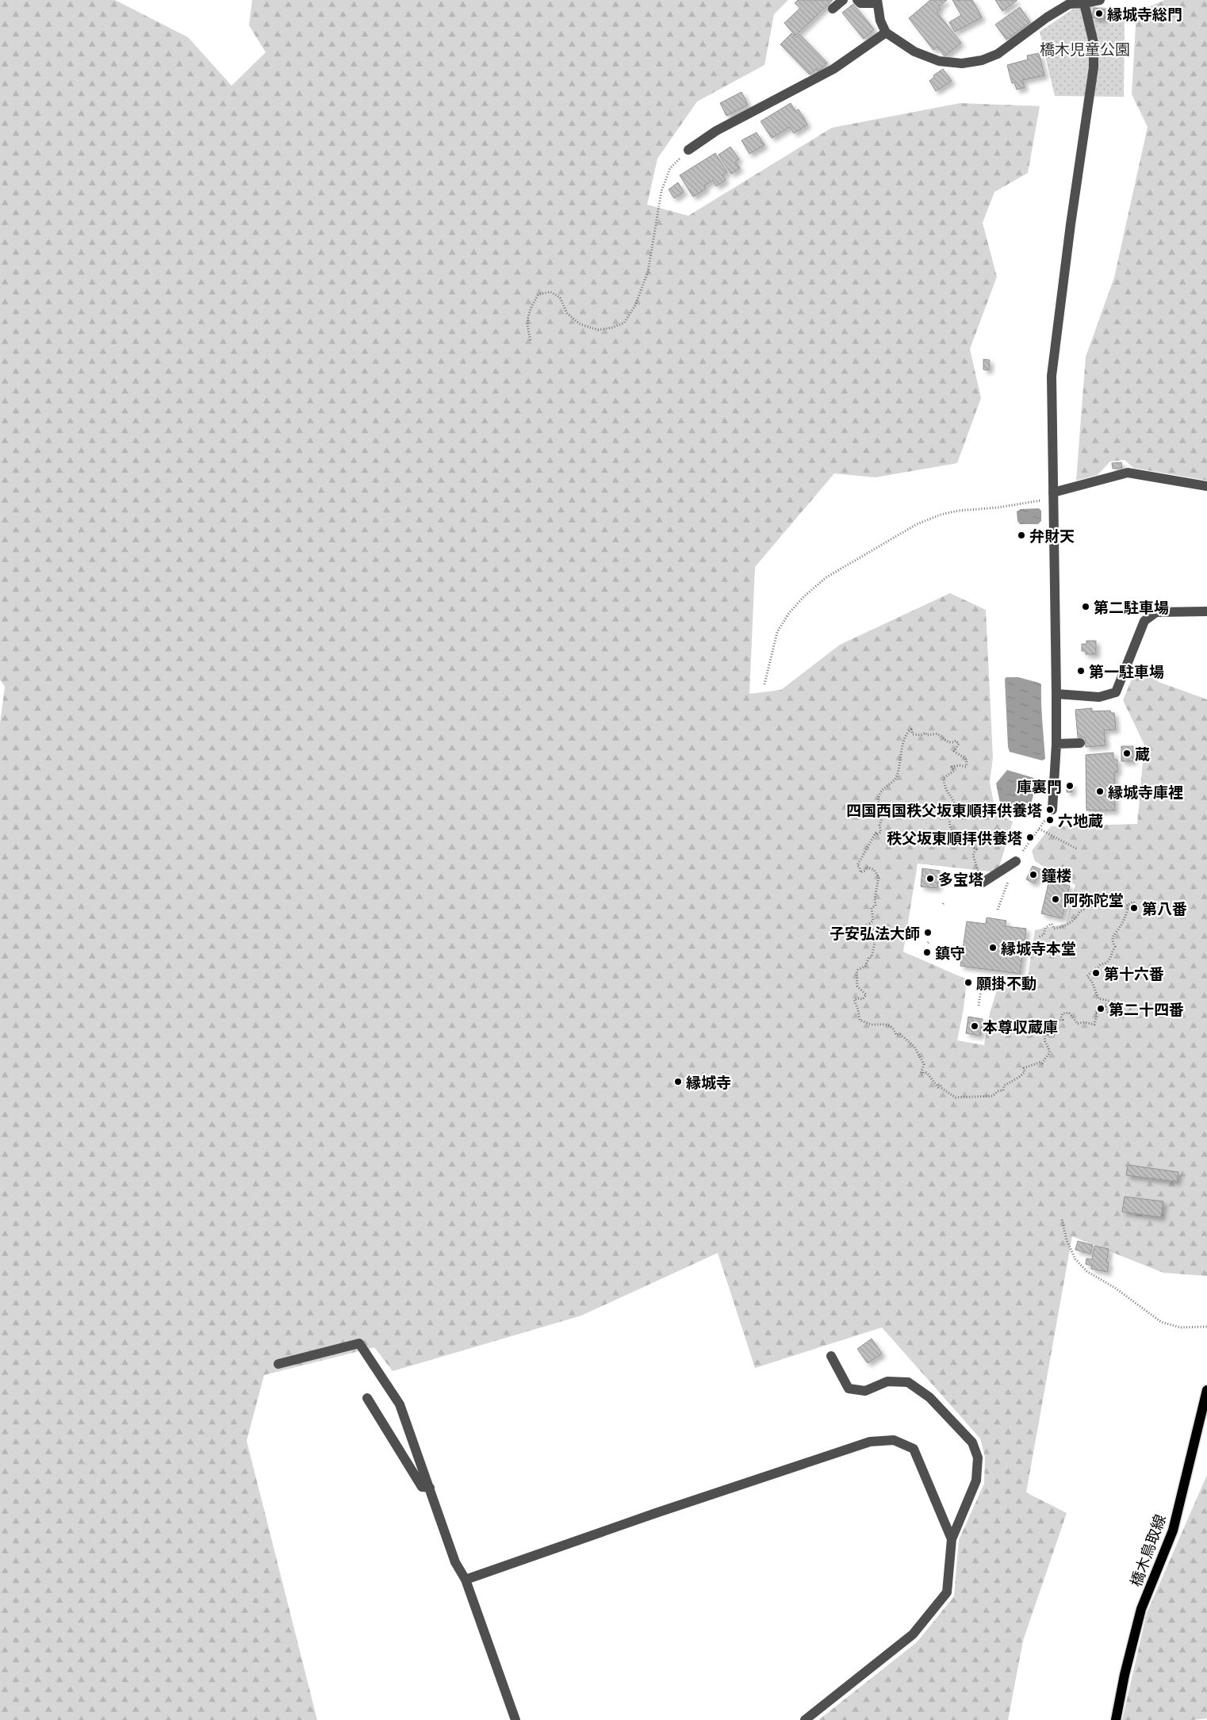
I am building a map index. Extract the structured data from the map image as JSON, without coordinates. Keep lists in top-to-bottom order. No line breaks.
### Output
{"streets":{"main road":["橋木鳥取線"]},"parks":["橋木児童公園"],"places":["縁城寺総門","弁財天","第二駐車場","第一駐車場","蔵","庫裏門","縁城寺庫裡","四国西国秩父坂東順拝供養塔","六地蔵","秩父坂東順拝供養塔","鐘楼","多宝塔","阿弥陀堂","第八番","子安弘法大師","縁城寺本堂","鎮守","第十六番","願掛不動","第二十四番","本尊収蔵庫","縁城寺"]}
